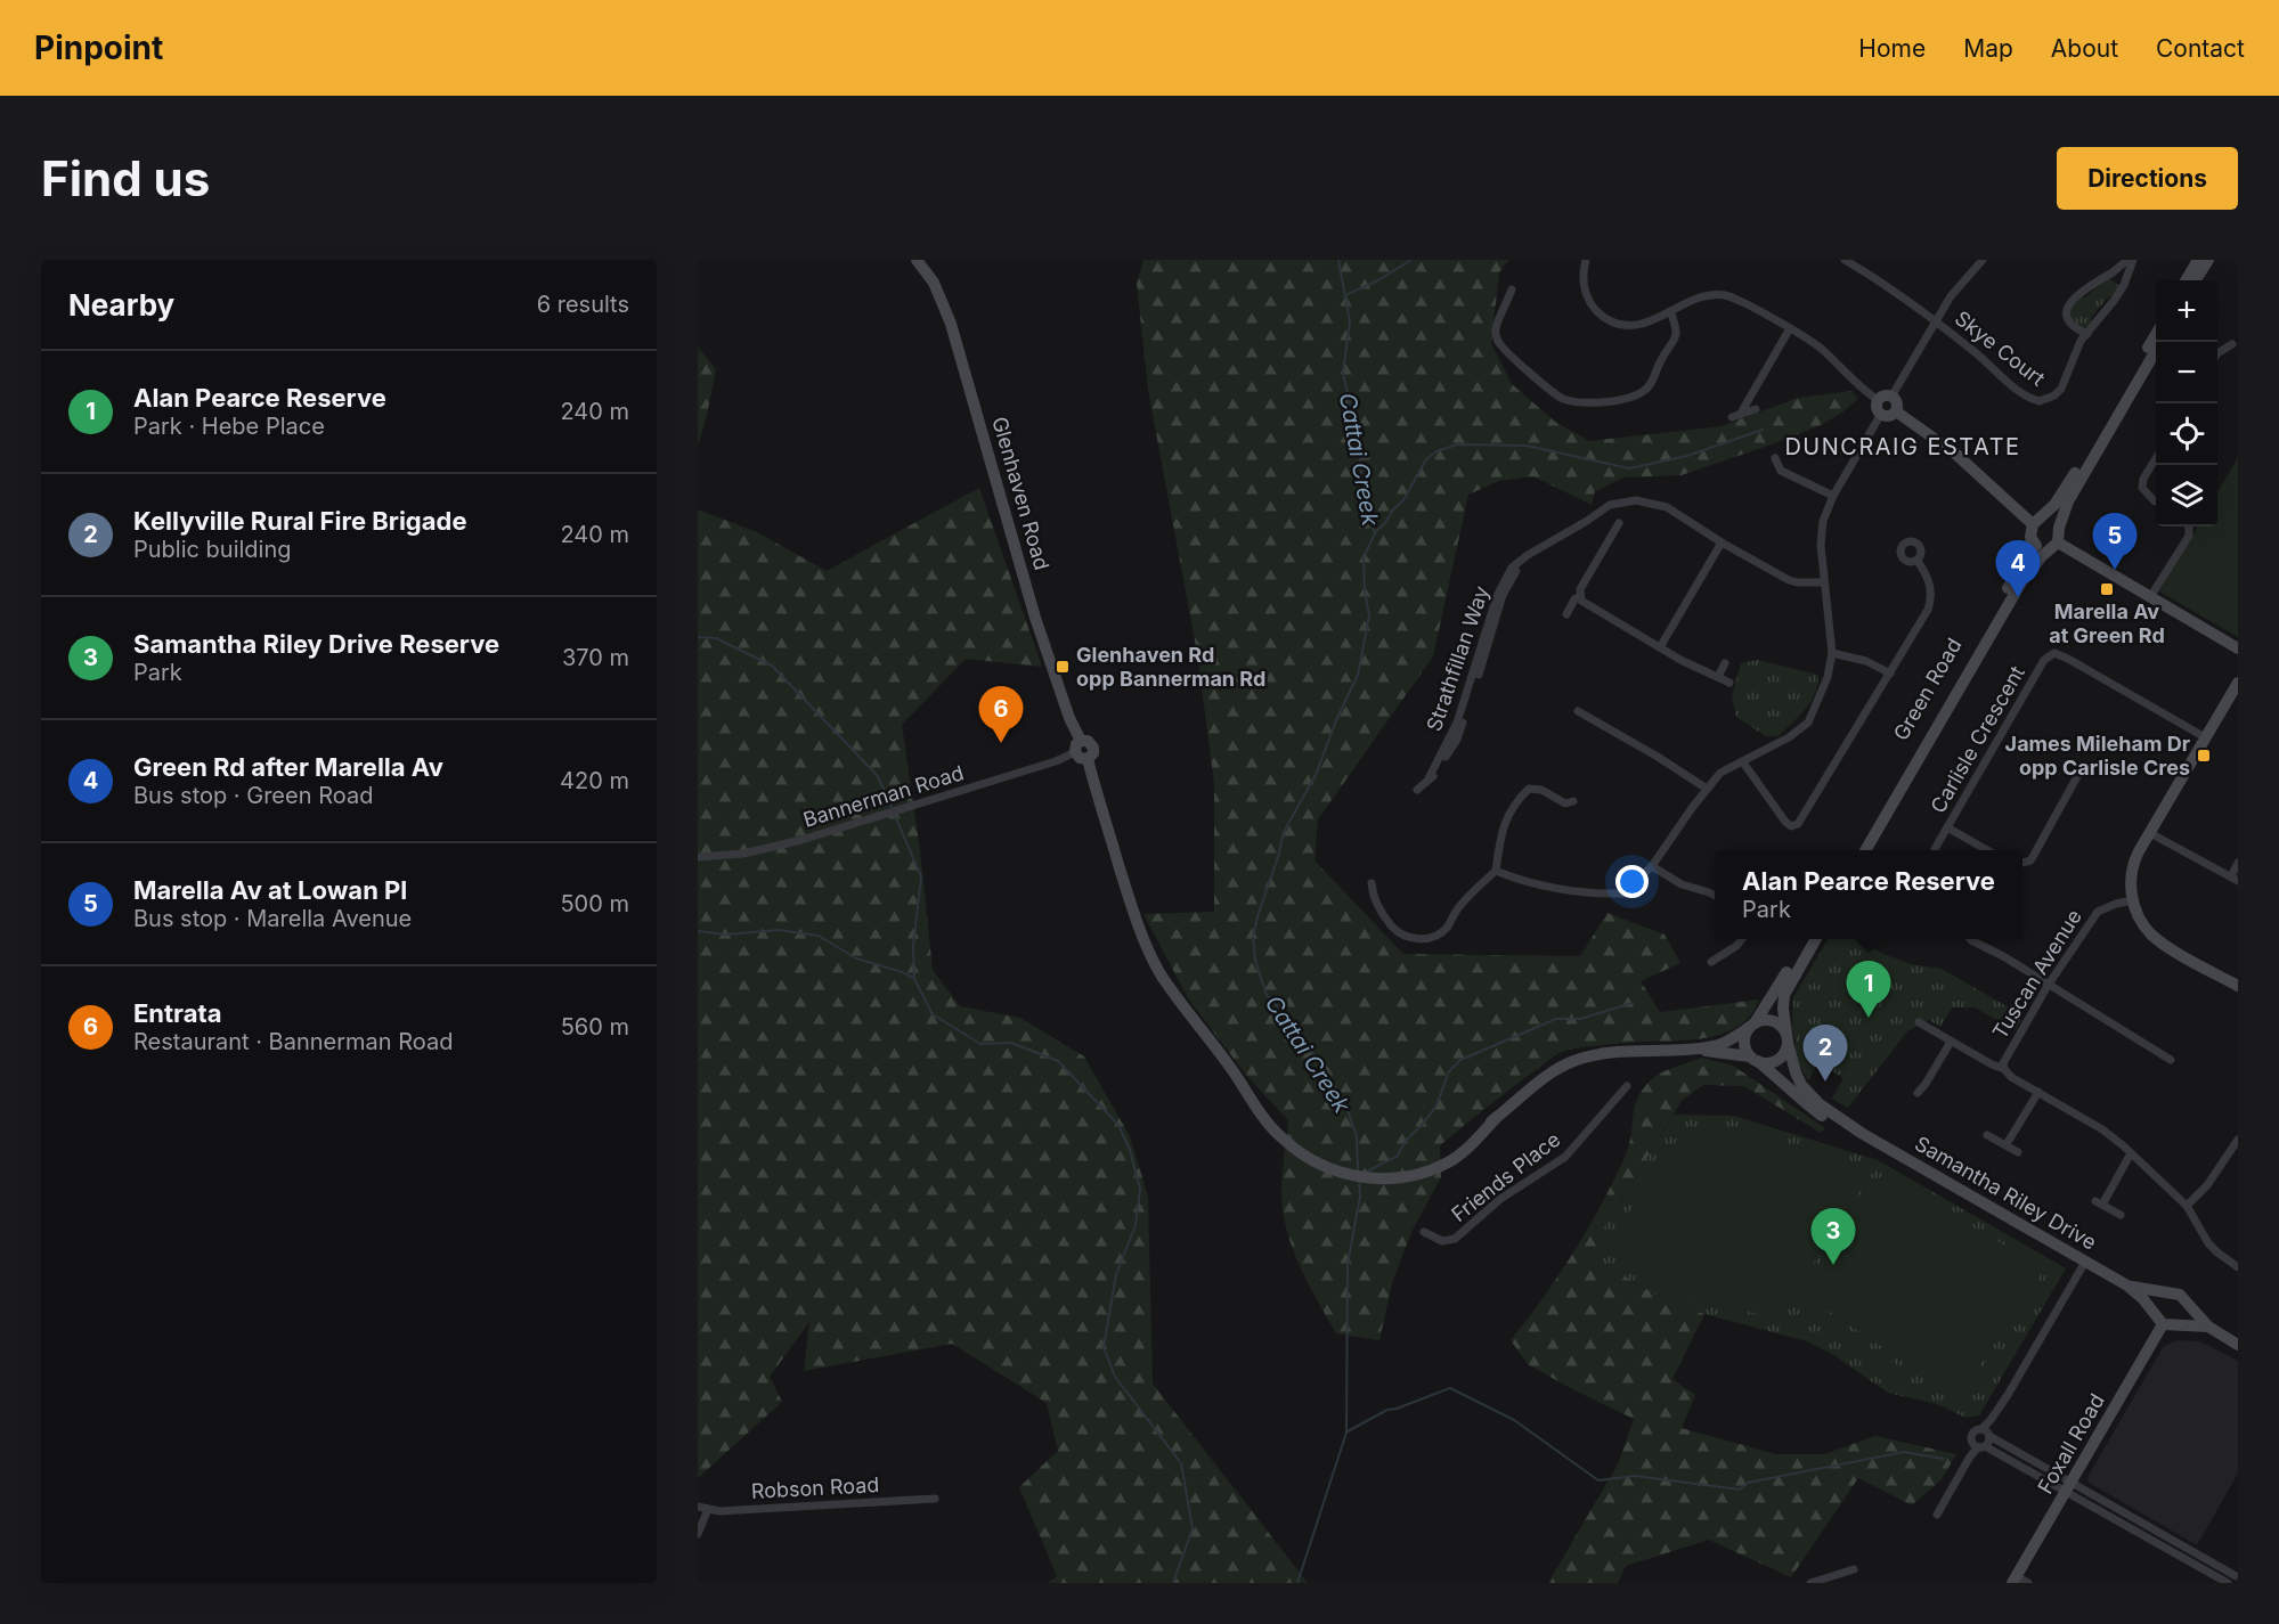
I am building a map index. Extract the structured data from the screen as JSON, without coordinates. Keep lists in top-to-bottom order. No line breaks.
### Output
{"streets":{"main road":["Glenhaven Road","Green Road","Samantha Riley Drive","Foxall Road"],"street":["Skye Court","Strathfillan Way","Carlisle Crescent","Bannerman Road","Tuscan Avenue","Friends Place","Robson Road"]},"crossings":[["Glenhaven Road","Bannerman Road"],["Samantha Riley Drive","Foxall Road"]],"districts":["DUNCRAIG ESTATE"],"water":["Cattai Creek"],"places":{"transit":["Marella Av at Green Rd","Glenhaven Rd opp Bannerman Rd","James Mileham Dr opp Carlisle Cres"]},"page":{"header":"Pinpoint","nav":["Home","Map","About","Contact"],"buttons":"Directions","title":"Find us","heading":["Nearby","6 results"],"map_buttons":["+","−"],"list":[{"mark":"1","name":"Alan Pearce Reserve","note":"Park · Hebe Place","value":"240 m"},{"mark":"2","name":"Kellyville Rural Fire Brigade","note":"Public building","value":"240 m"},{"mark":"3","name":"Samantha Riley Drive Reserve","note":"Park","value":"370 m"},{"mark":"4","name":"Green Rd after Marella Av","note":"Bus stop · Green Road","value":"420 m"},{"mark":"5","name":"Marella Av at Lowan Pl","note":"Bus stop · Marella Avenue","value":"500 m"},{"mark":"6","name":"Entrata","note":"Restaurant · Bannerman Road","value":"560 m"}],"pins":["5","4","6","1","2","3"],"popup":["Alan Pearce Reserve","Park"]}}
